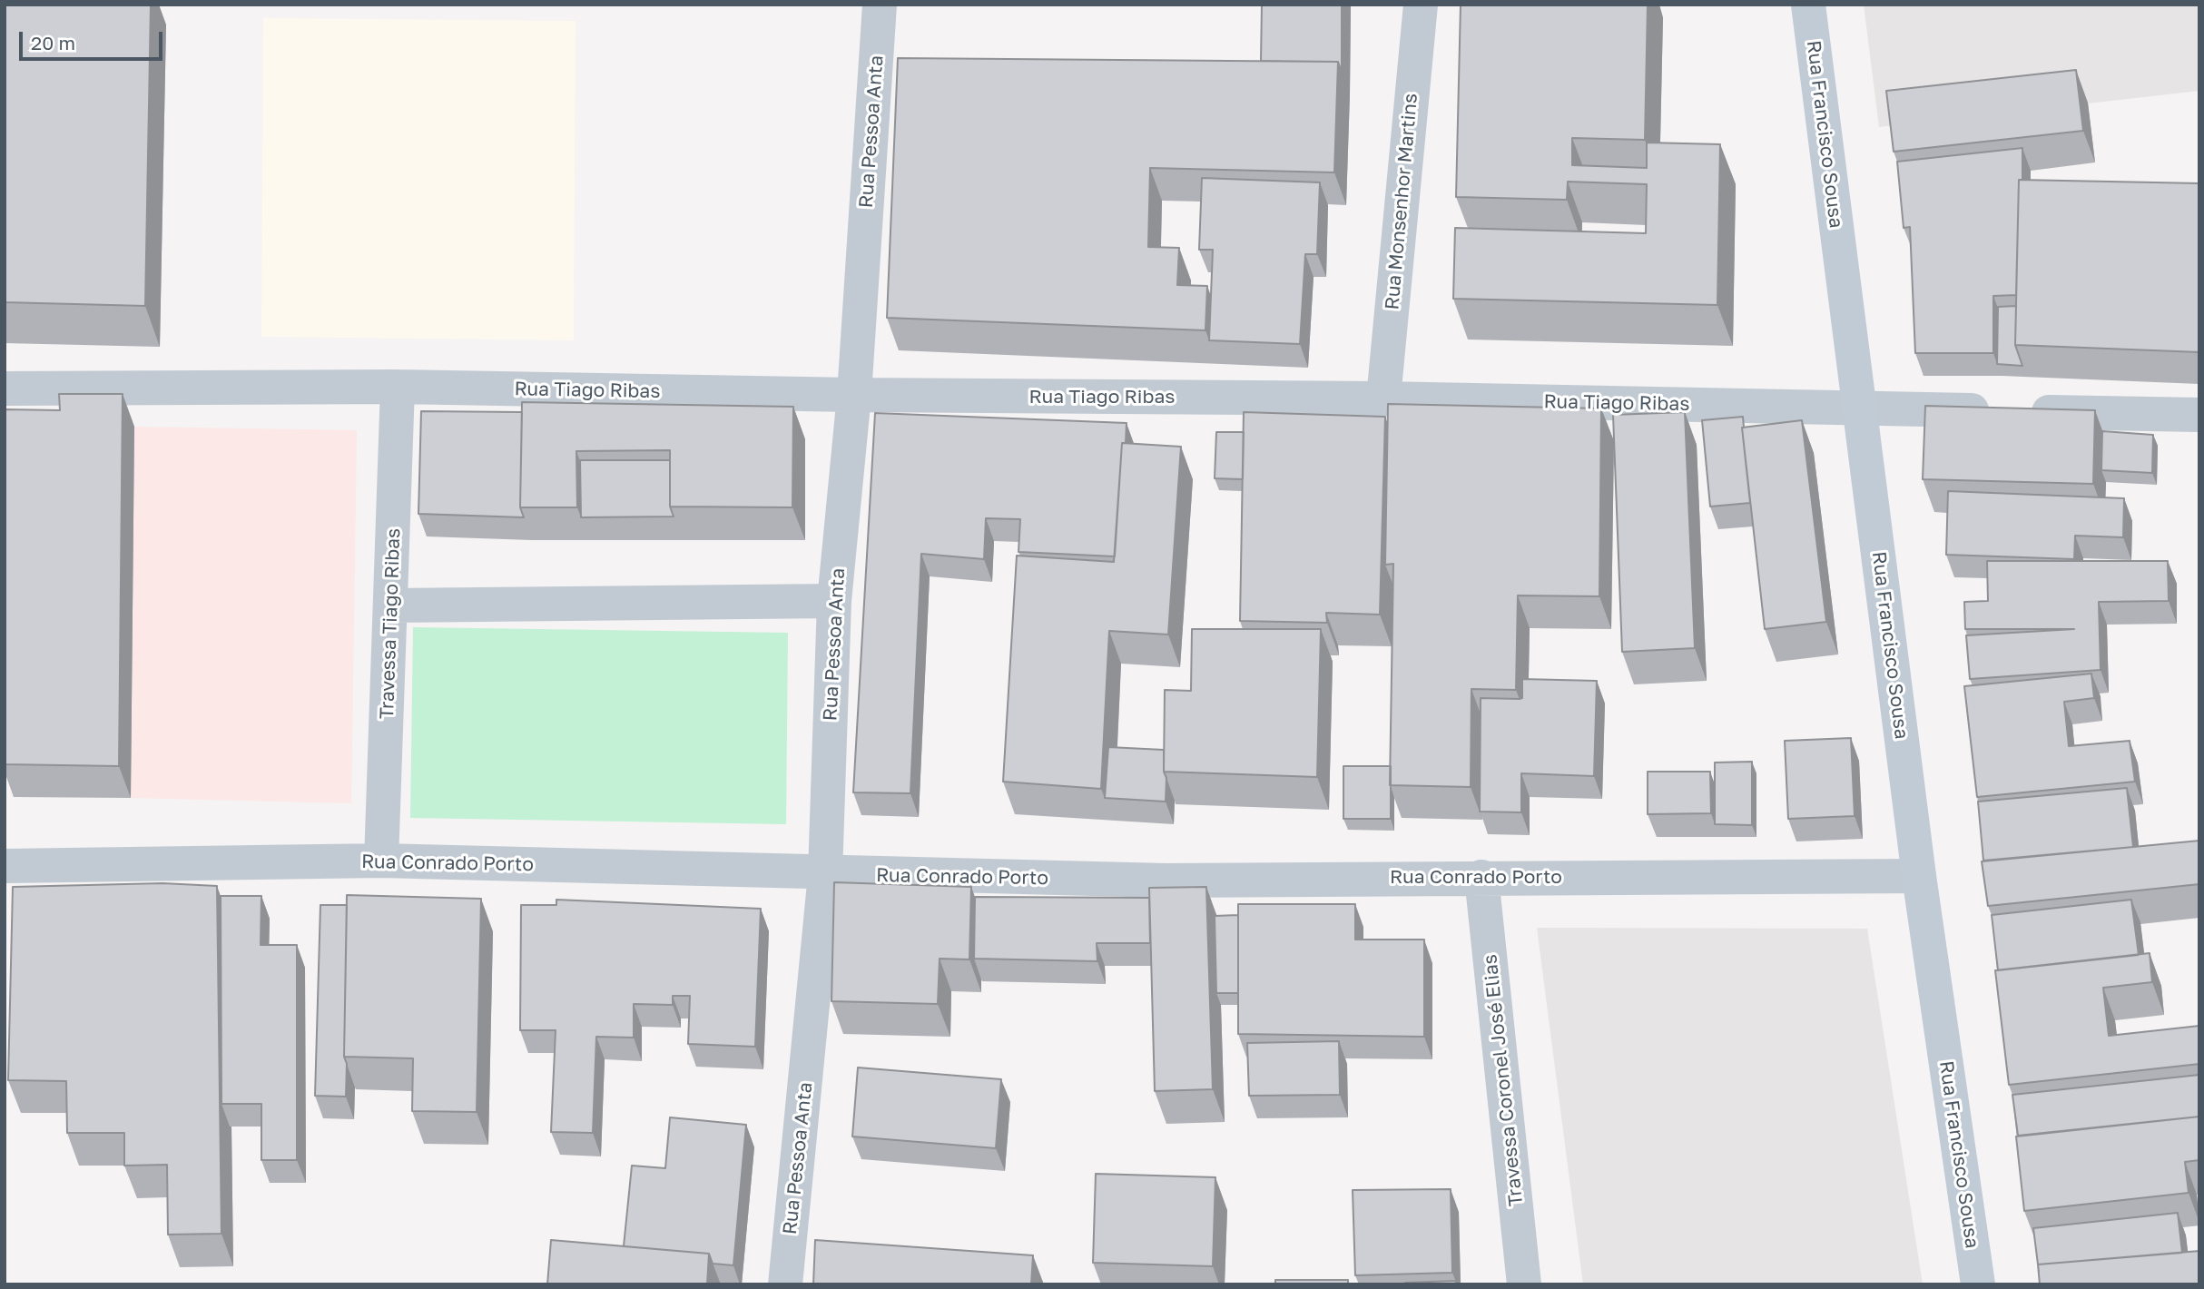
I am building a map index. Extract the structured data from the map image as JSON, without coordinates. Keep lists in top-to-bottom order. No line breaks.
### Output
{"streets":{"street":["Rua Pessoa Anta","Rua Francisco Sousa","Rua Monsenhor Martins","Rua Tiago Ribas","Travessa Tiago Ribas","Rua Conrado Porto","Travessa Coronel José Elias"]},"crossings":[["Rua Pessoa Anta","Rua Tiago Ribas"],["Rua Pessoa Anta","Rua Conrado Porto"],["Rua Francisco Sousa","Rua Tiago Ribas"],["Rua Francisco Sousa","Rua Conrado Porto"],["Rua Monsenhor Martins","Rua Tiago Ribas"],["Rua Tiago Ribas","Travessa Tiago Ribas"],["Travessa Tiago Ribas","Rua Conrado Porto"],["Rua Conrado Porto","Travessa Coronel José Elias"]],"scale_bar":"20 m"}
